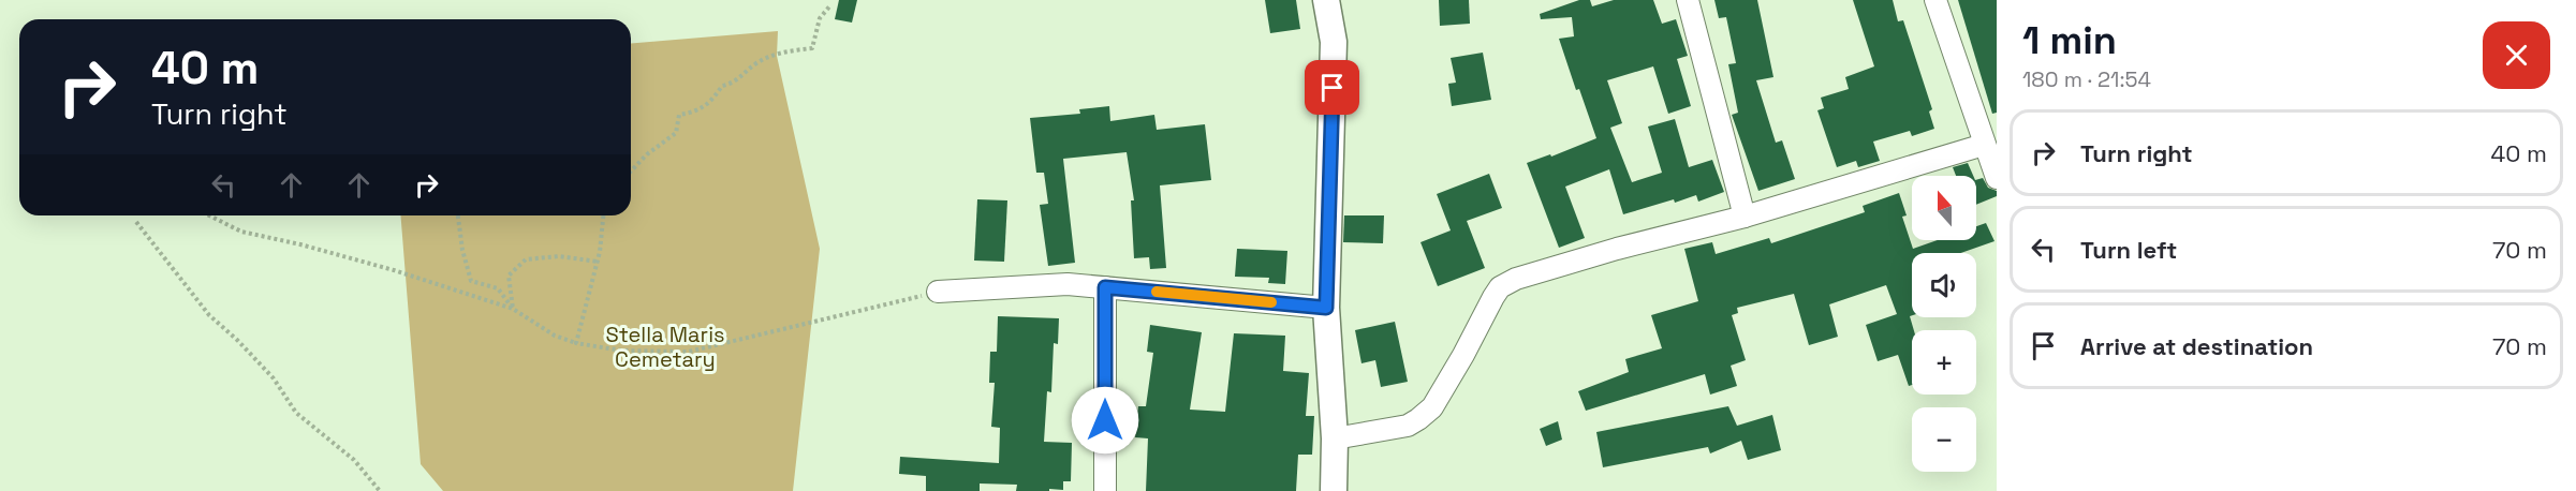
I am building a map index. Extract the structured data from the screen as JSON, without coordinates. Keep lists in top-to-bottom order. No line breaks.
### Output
{"parks":["Stella Maris Cemetary"],"north":"top","page":{"heading":["1 min","180 m · 21:54"],"turn":["40 m","Turn right"],"list":[{"name":"Turn right","value":"40 m"},{"name":"Turn left","value":"70 m"},{"name":"Arrive at destination","value":"70 m"}],"map_buttons":["+","−"]}}
